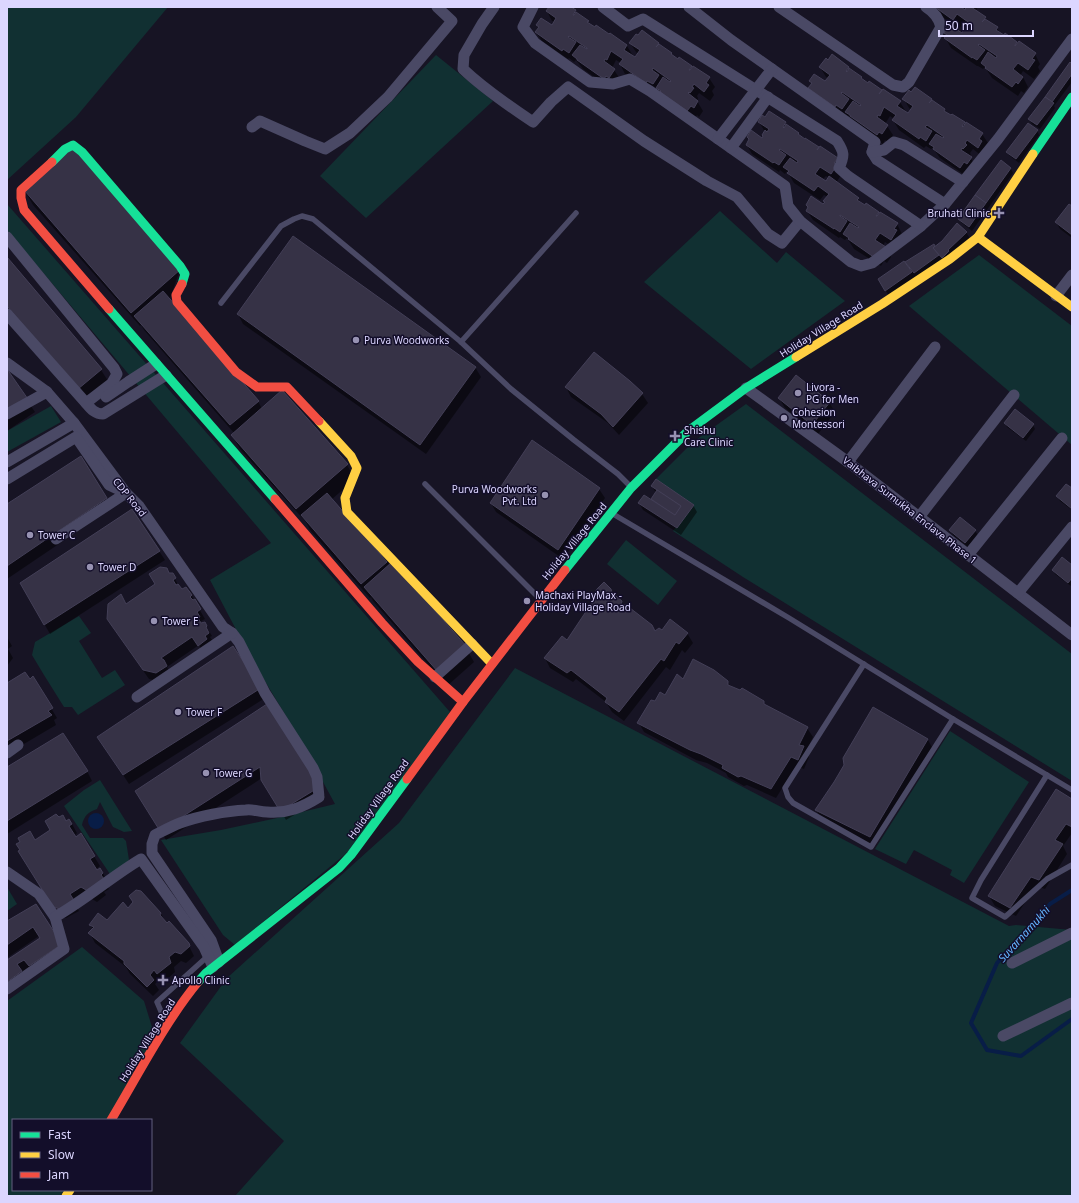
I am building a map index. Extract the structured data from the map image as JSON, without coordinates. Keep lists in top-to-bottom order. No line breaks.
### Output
{"streets":{"street":["Holiday Village Road","CDP Road","Vaibhava Sumukha Enclave Phase 1"]},"crossings":[["Holiday Village Road","CDP Road"],["Holiday Village Road","Vaibhava Sumukha Enclave Phase 1"]],"water":["Suvarnamukhi"],"places":{"health":["Bruhati Clinic","Shishu Care Clinic","Apollo Clinic"],"other":["Purva Woodworks","Livora - PG for Men","Cohesion Montessori","Purva Woodworks Pvt. Ltd","Tower C","Tower D","Machaxi PlayMax - Holiday Village Road","Tower E","Tower F","Tower G"]},"legend":["Fast","Slow","Jam"],"scale_bar":"50 m"}
